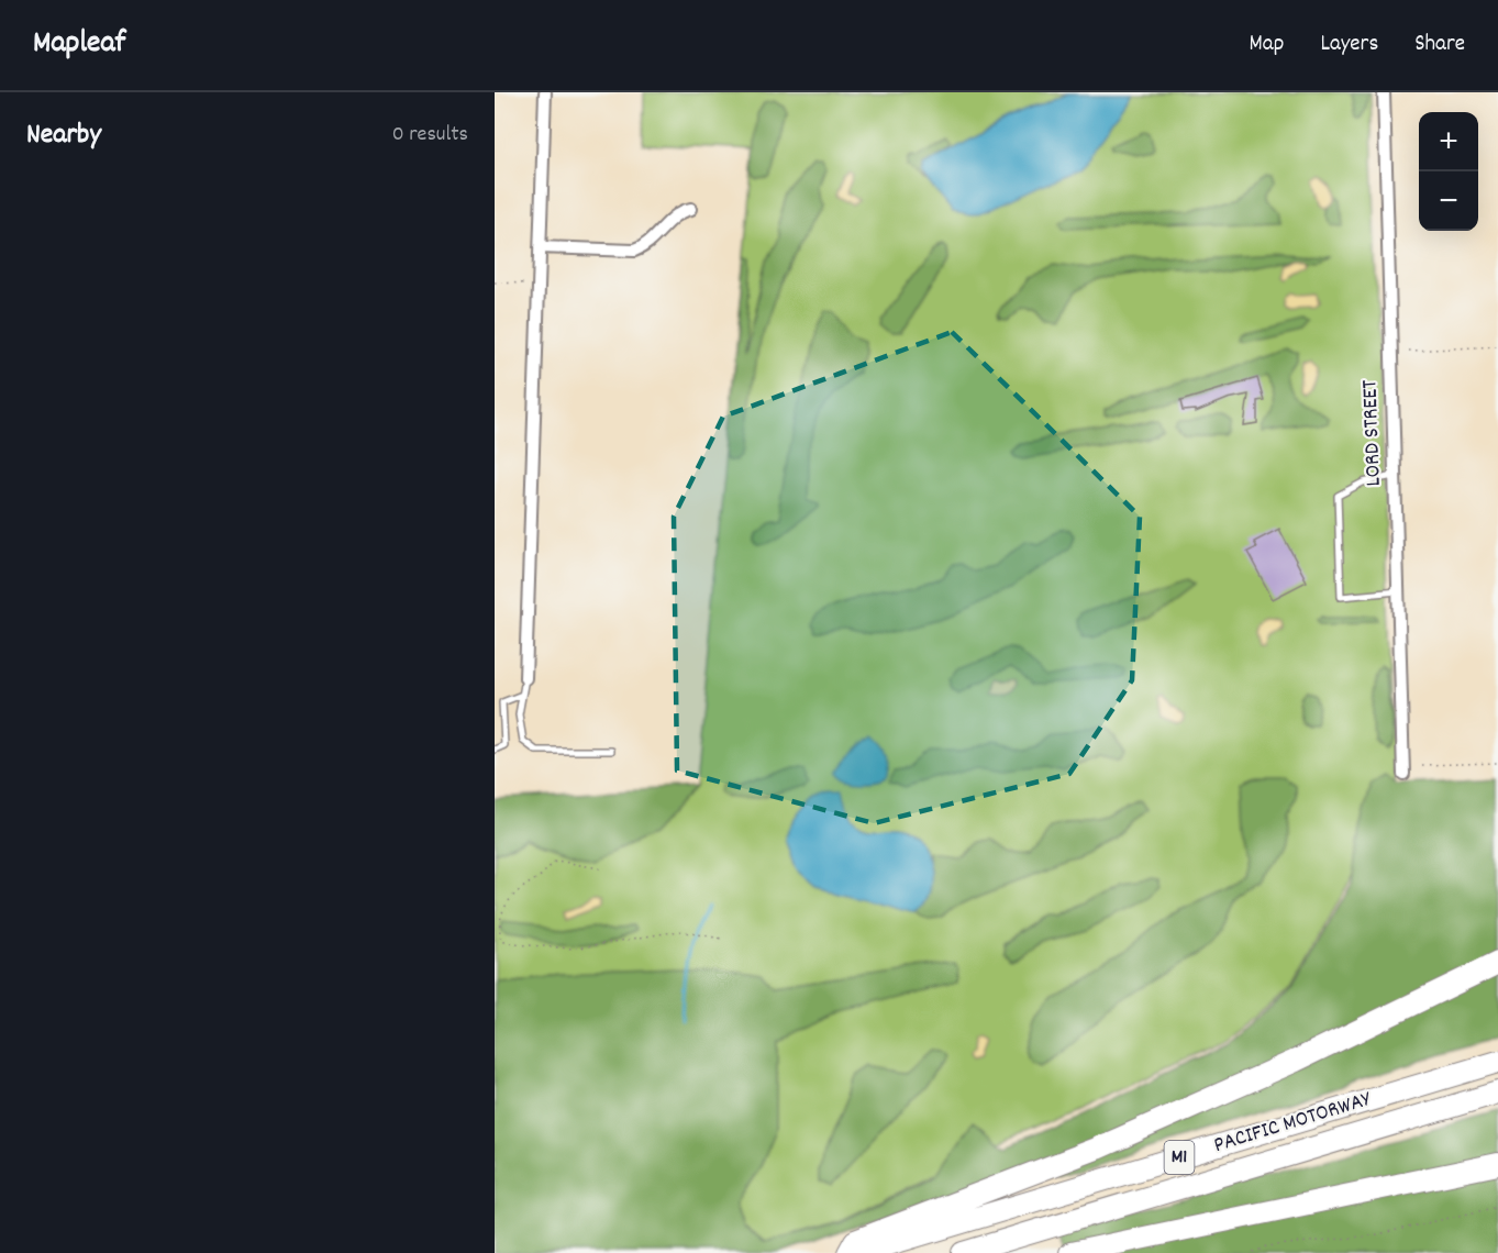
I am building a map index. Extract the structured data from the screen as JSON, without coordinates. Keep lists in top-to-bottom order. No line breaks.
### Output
{"streets":{"highway":["PACIFIC MOTORWAY","M1"],"street":["LORD STREET"]},"page":{"header":"Mapleaf","nav":["Map","Layers","Share"],"heading":["Nearby","0 results"],"map_buttons":["+","−"]}}
